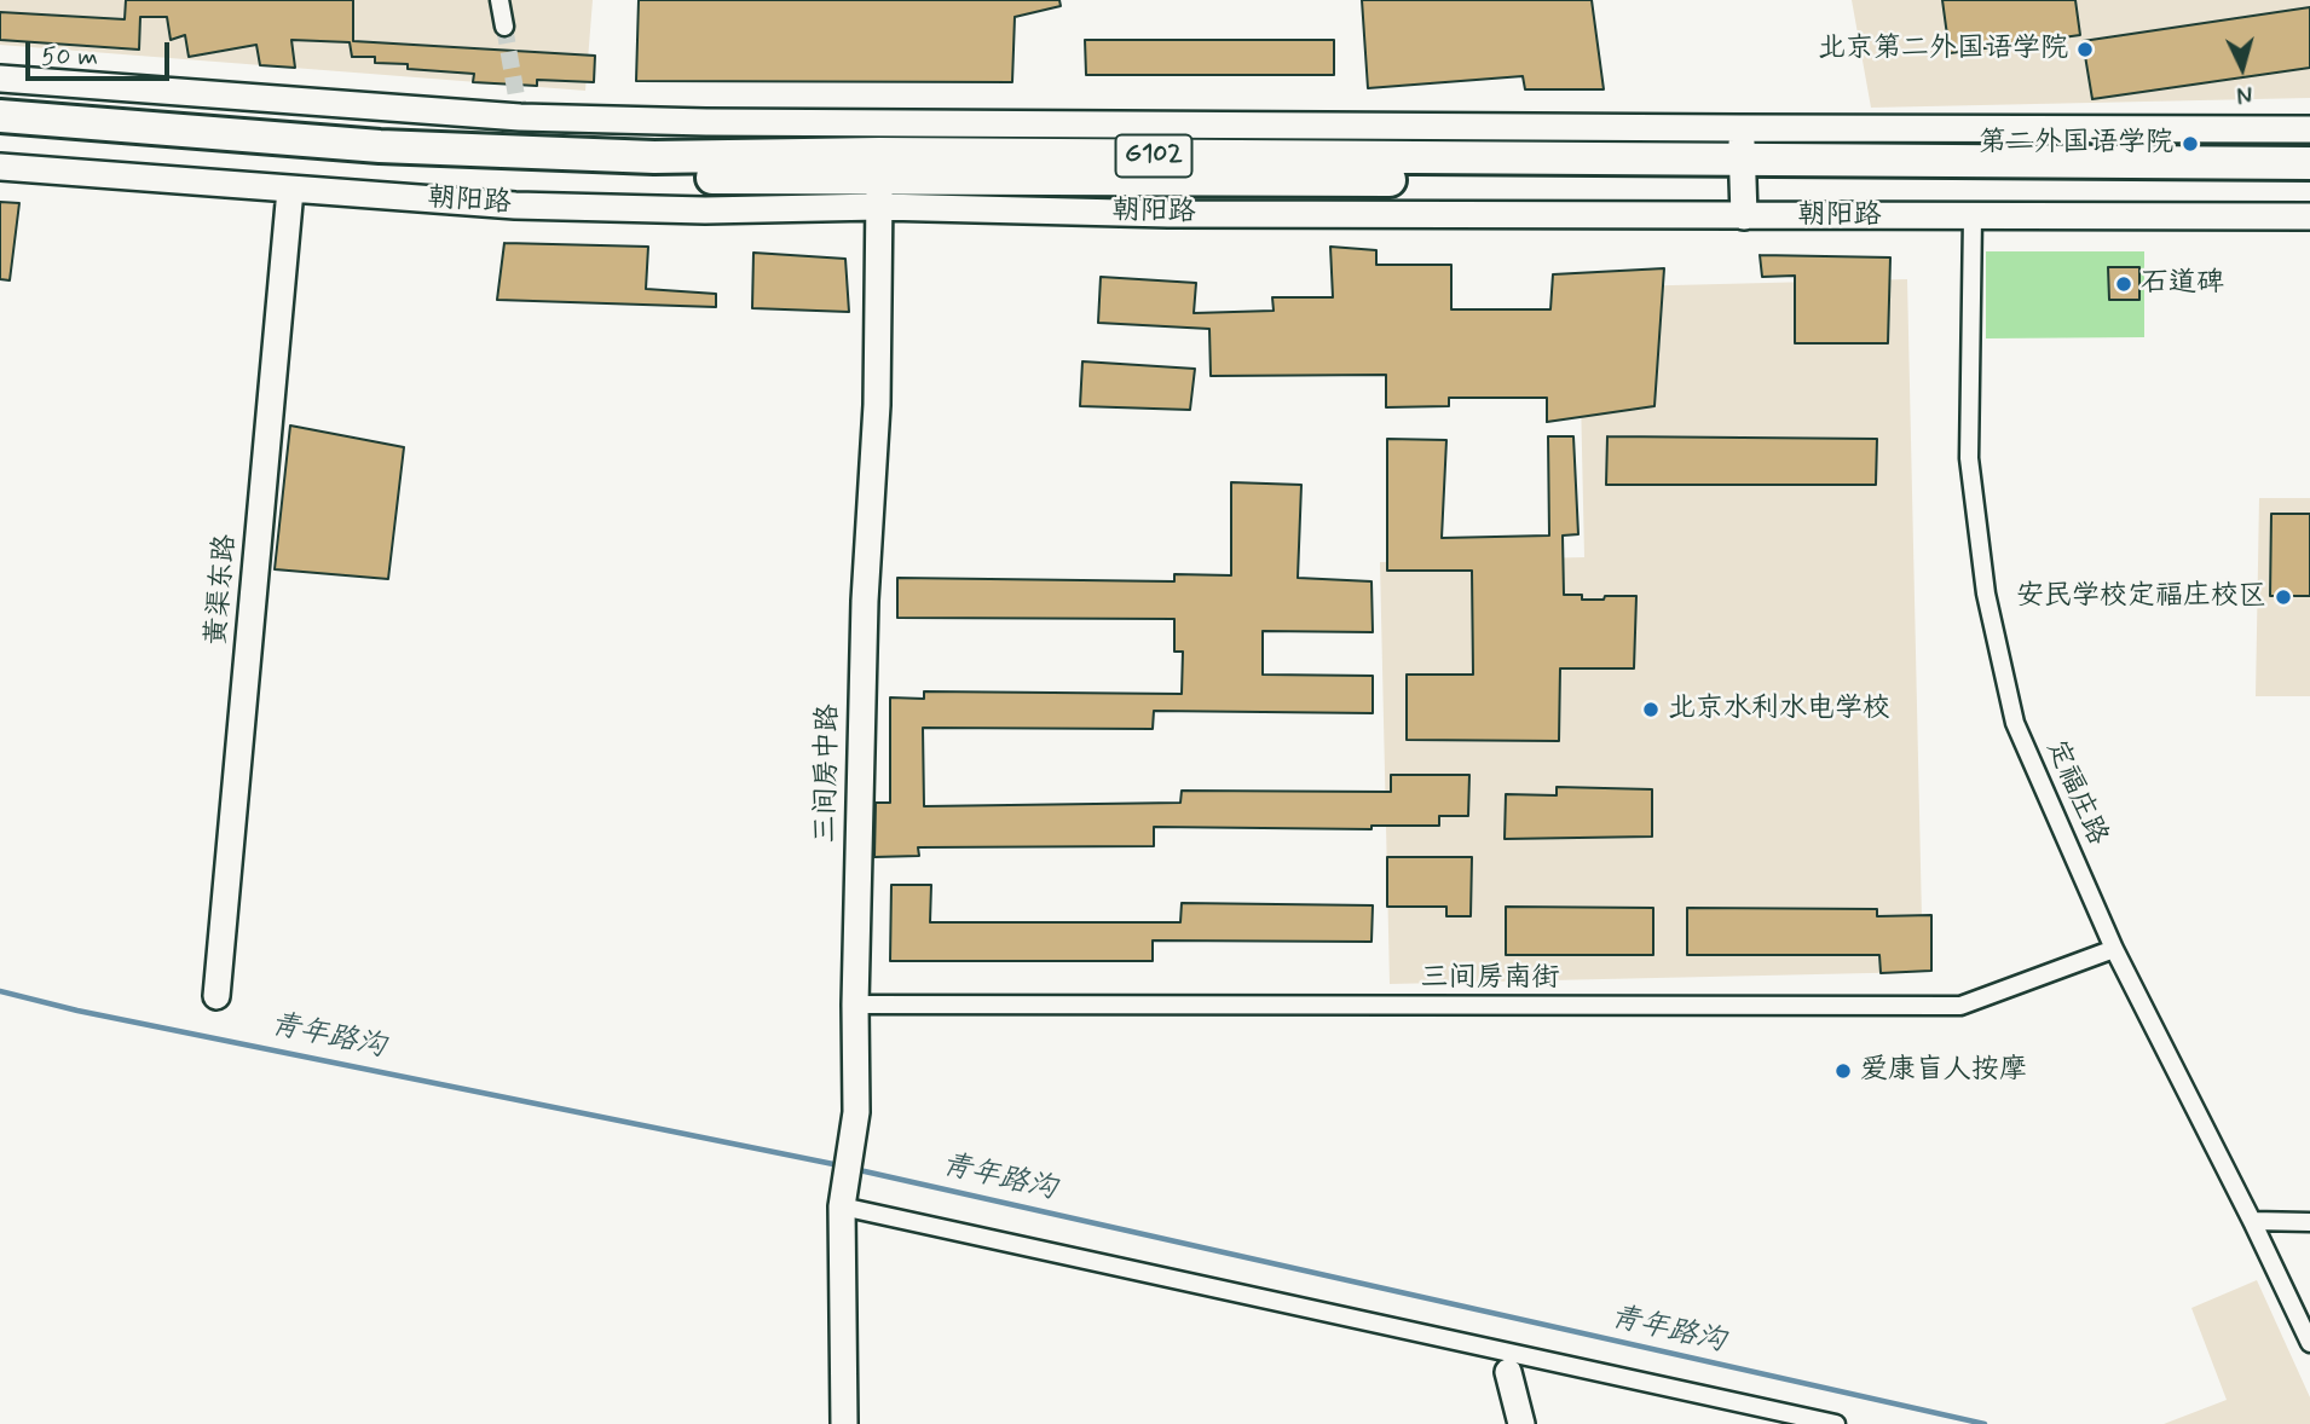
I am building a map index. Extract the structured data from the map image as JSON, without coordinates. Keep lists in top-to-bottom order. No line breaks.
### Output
{"streets":{"highway":["G102","朝阳路"],"street":["黄渠东路","三间房中路","定福庄路","三间房南街"]},"crossings":[["朝阳路","黄渠东路"],["朝阳路","三间房中路"],["朝阳路","定福庄路"],["三间房中路","三间房南街"],["定福庄路","三间房南街"]],"water":["青年路沟"],"places":["北京第二外国语学院","第二外国语学院","石道碑","安民学校定福庄校区","北京水利水电学校","爱康盲人按摩"],"scale_bar":"50 m","north":"bottom"}
